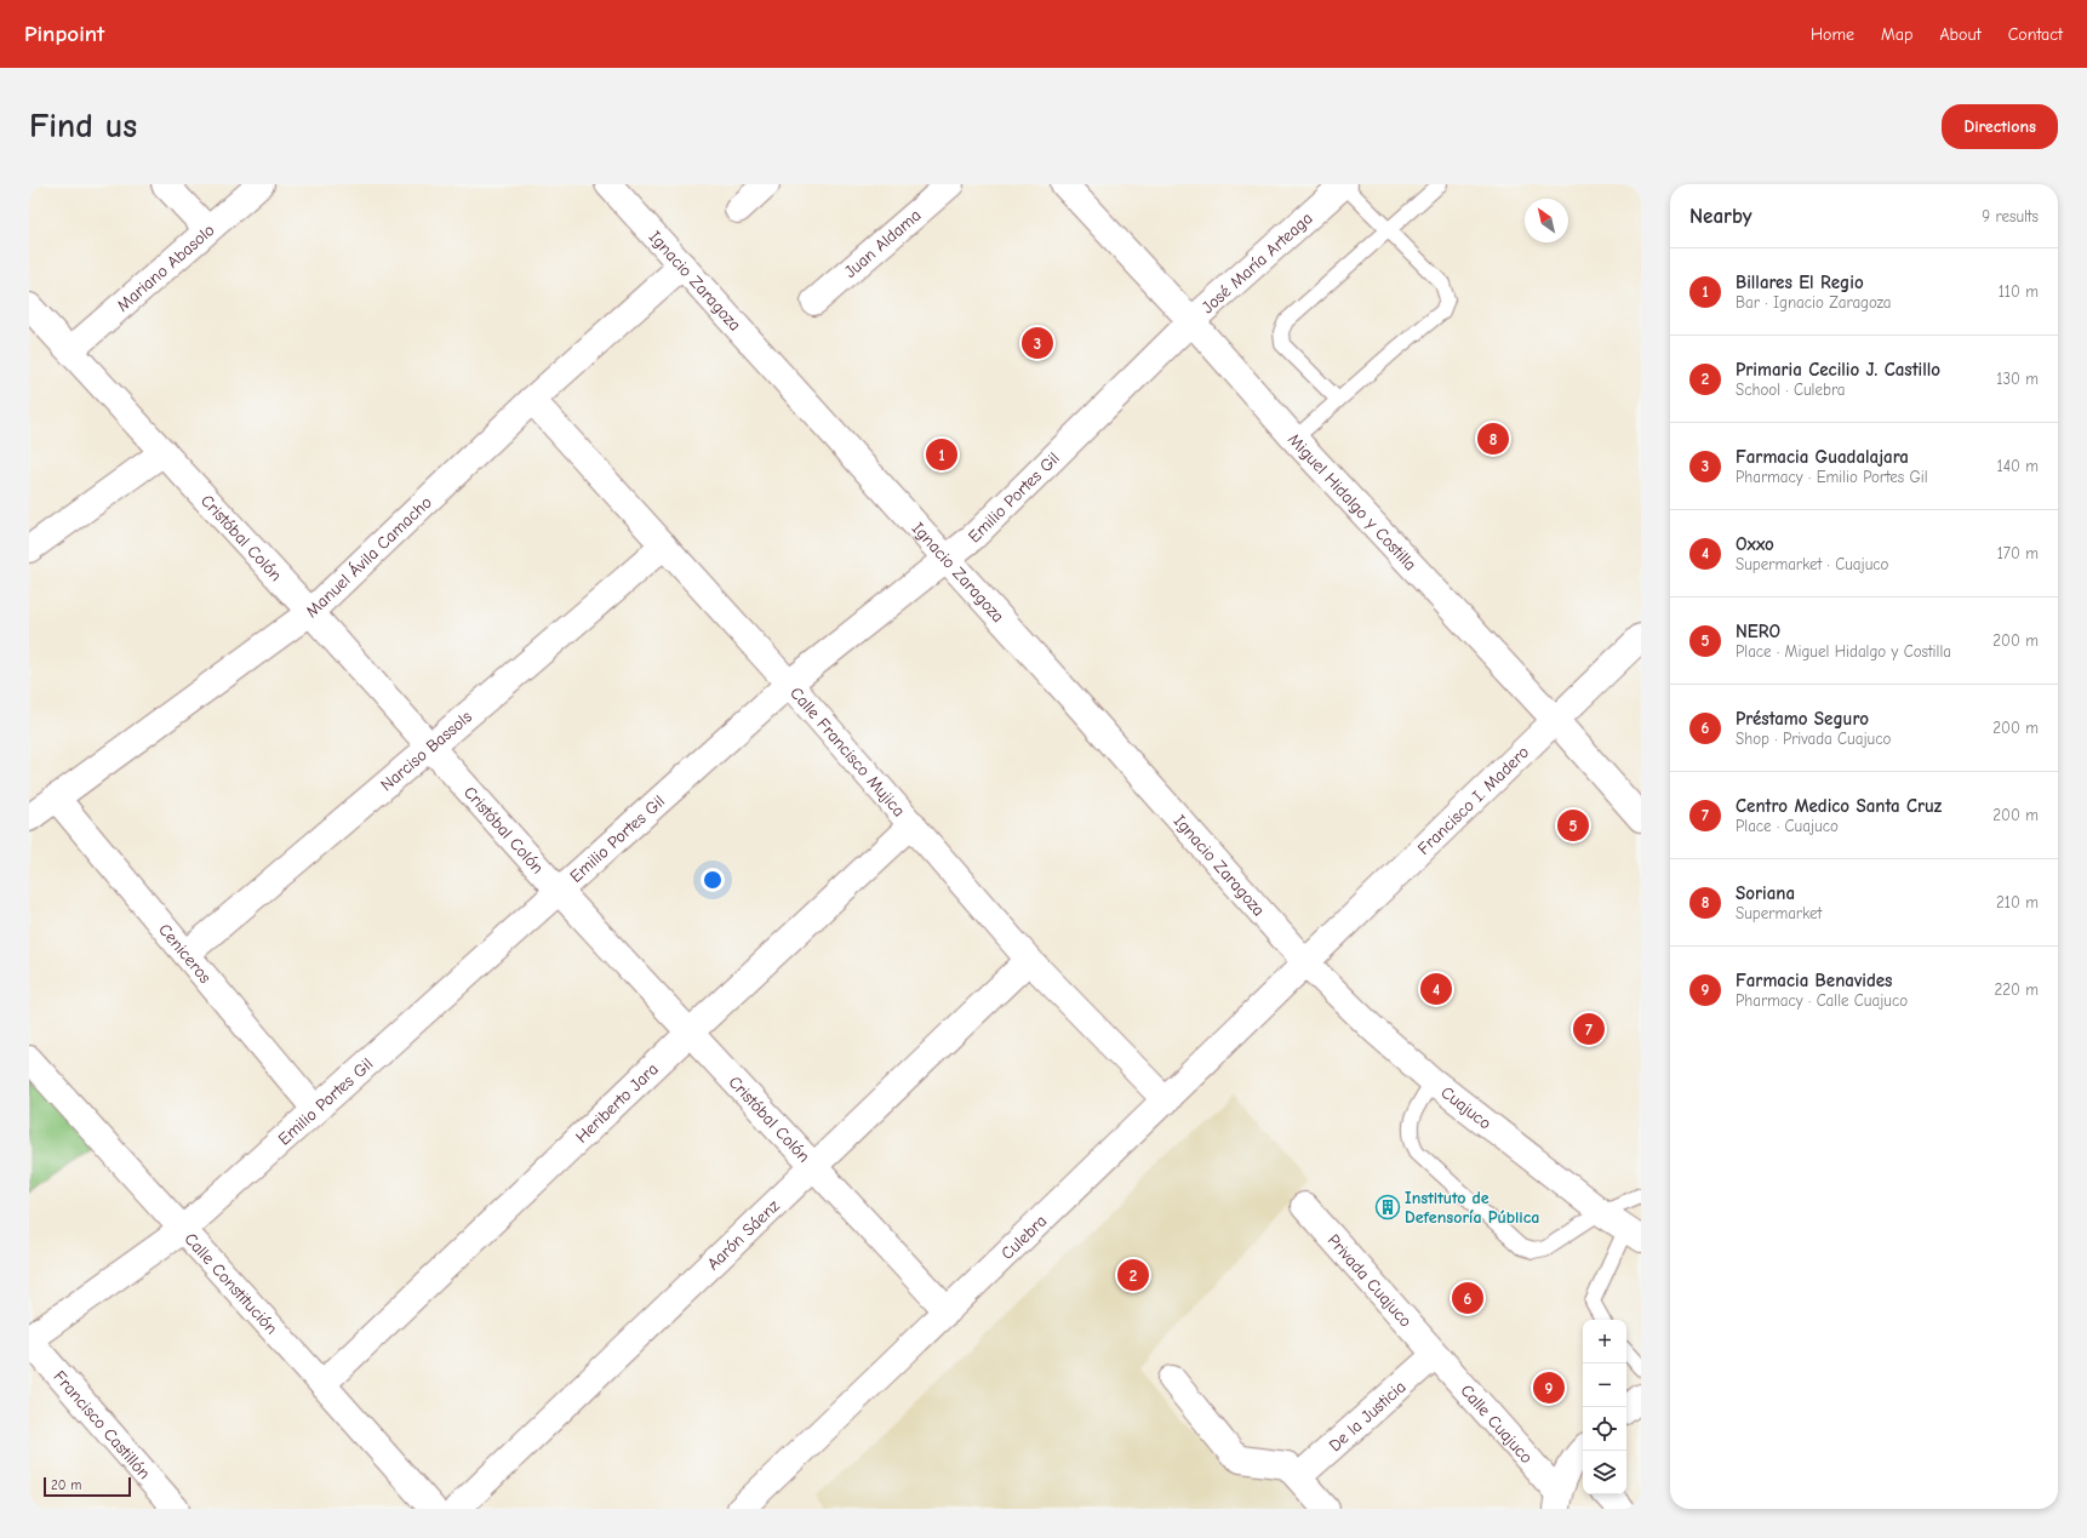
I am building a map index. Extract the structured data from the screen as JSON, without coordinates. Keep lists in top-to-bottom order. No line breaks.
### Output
{"streets":{"street":["Juan Aldama","José María Arteaga","Mariano Abasolo","Ignacio Zaragoza","Emilio Portes Gil","Miguel Hidalgo y Costilla","Cristóbal Colón","Manuel Ávila Camacho","Narciso Bassols","Calle Francisco Mujica","Francisco I. Madero","Ceniceros","Heriberto Jara","Cuajuco","Aarón Sáenz","Culebra","Privada Cuajuco","Calle Constitución","De la Justicia","Francisco Castillón","Calle Cuajuco"]},"crossings":[["José María Arteaga","Emilio Portes Gil"],["José María Arteaga","Miguel Hidalgo y Costilla"],["Mariano Abasolo","Cristóbal Colón"],["Ignacio Zaragoza","Emilio Portes Gil"],["Ignacio Zaragoza","Manuel Ávila Camacho"],["Ignacio Zaragoza","Francisco I. Madero"],["Ignacio Zaragoza","Cuajuco"],["Ignacio Zaragoza","Culebra"],["Emilio Portes Gil","Miguel Hidalgo y Costilla"],["Emilio Portes Gil","Cristóbal Colón"],["Emilio Portes Gil","Calle Francisco Mujica"],["Emilio Portes Gil","Ceniceros"],["Emilio Portes Gil","Calle Constitución"],["Emilio Portes Gil","Francisco Castillón"],["Miguel Hidalgo y Costilla","Francisco I. Madero"],["Cristóbal Colón","Manuel Ávila Camacho"],["Cristóbal Colón","Narciso Bassols"],["Cristóbal Colón","Heriberto Jara"],["Cristóbal Colón","Aarón Sáenz"],["Cristóbal Colón","Culebra"],["Manuel Ávila Camacho","Calle Francisco Mujica"],["Manuel Ávila Camacho","Ceniceros"],["Narciso Bassols","Calle Francisco Mujica"],["Narciso Bassols","Ceniceros"],["Calle Francisco Mujica","Heriberto Jara"],["Calle Francisco Mujica","Aarón Sáenz"],["Calle Francisco Mujica","Culebra"],["Francisco I. Madero","Cuajuco"],["Francisco I. Madero","Culebra"],["Heriberto Jara","Calle Constitución"],["Cuajuco","Culebra"],["Privada Cuajuco","De la Justicia"],["Privada Cuajuco","Calle Cuajuco"],["De la Justicia","Calle Cuajuco"]],"places":{"building":["Instituto de Defensoría Pública"]},"scale_bar":"20 m","north":"top left","page":{"header":"Pinpoint","nav":["Home","Map","About","Contact"],"buttons":"Directions","title":"Find us","heading":["Nearby","9 results"],"list":[{"mark":"1","name":"Billares El Regio","note":"Bar · Ignacio Zaragoza","value":"110 m"},{"mark":"2","name":"Primaria Cecilio J. Castillo","note":"School · Culebra","value":"130 m"},{"mark":"3","name":"Farmacia Guadalajara","note":"Pharmacy · Emilio Portes Gil","value":"140 m"},{"mark":"4","name":"Oxxo","note":"Supermarket · Cuajuco","value":"170 m"},{"mark":"5","name":"NERO","note":"Place · Miguel Hidalgo y Costilla","value":"200 m"},{"mark":"6","name":"Préstamo Seguro","note":"Shop · Privada Cuajuco","value":"200 m"},{"mark":"7","name":"Centro Medico Santa Cruz","note":"Place · Cuajuco","value":"200 m"},{"mark":"8","name":"Soriana","note":"Supermarket","value":"210 m"},{"mark":"9","name":"Farmacia Benavides","note":"Pharmacy · Calle Cuajuco","value":"220 m"}],"pins":["3","8","1","5","4","7","2","6","9"],"map_buttons":["+","−"],"scale":"20 m"}}
